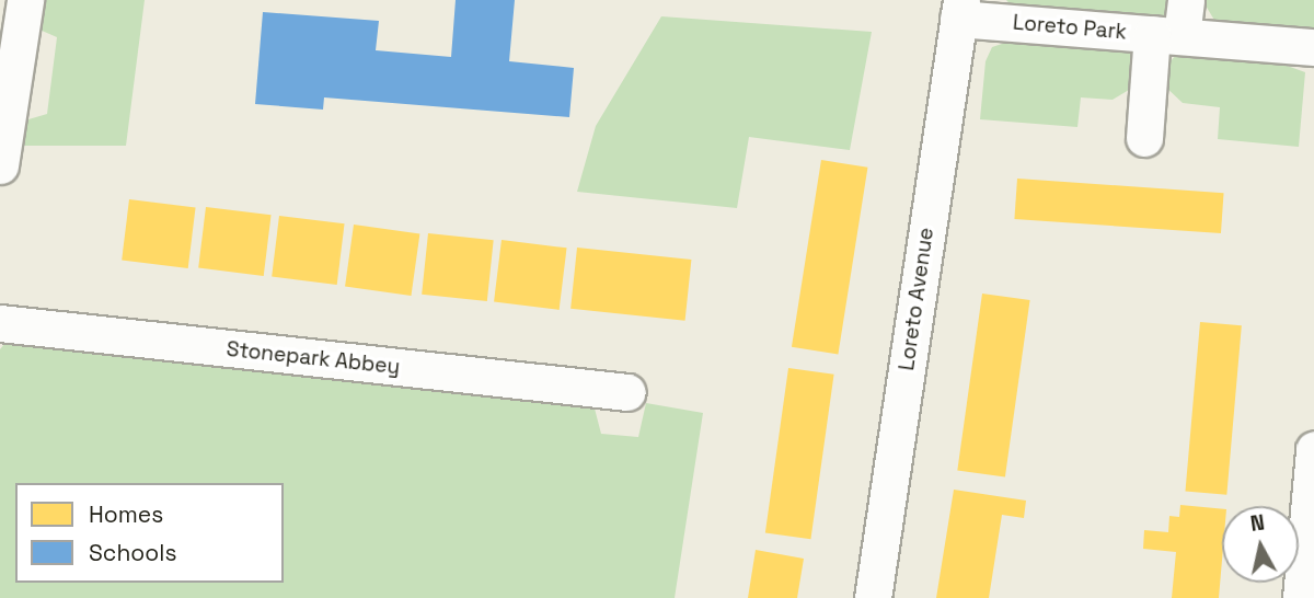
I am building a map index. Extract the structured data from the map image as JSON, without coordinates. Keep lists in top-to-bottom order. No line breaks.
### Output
{"streets":{"street":["Loreto Park","Loreto Avenue","Stonepark Abbey"]},"crossings":[["Loreto Park","Loreto Avenue"]],"legend":["Homes","Schools"],"north":"top"}
